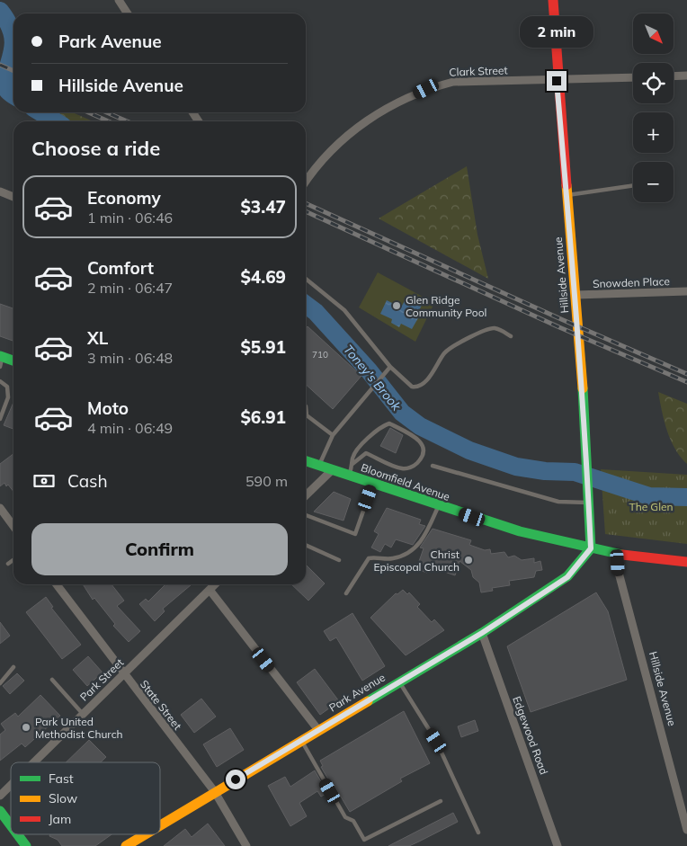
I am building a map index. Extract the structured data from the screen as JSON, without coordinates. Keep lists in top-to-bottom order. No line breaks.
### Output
{"streets":{"street":["Clark Street","Hillside Avenue","Snowden Place","Bloomfield Avenue","Park Street","Park Avenue","State Street","Edgewood Road"]},"crossings":[["Clark Street","Hillside Avenue"],["Hillside Avenue","Snowden Place"],["Hillside Avenue","Bloomfield Avenue"],["Hillside Avenue","Park Avenue"],["Bloomfield Avenue","Park Avenue"],["Park Street","State Street"],["Park Avenue","State Street"],["Park Avenue","Edgewood Road"]],"water":["Toney's Brook"],"parks":["The Glen"],"places":["Glen Ridge Community Pool","Christ Episcopal Church","Park United Methodist Church"],"house_numbers":["710"],"legend":["Fast","Slow","Jam"],"north":"bottom right","page":{"map_buttons":["+","−"],"banner":["Park Avenue","Hillside Avenue"],"bubble":"2 min","heading":"Choose a ride","list":[{"name":"Economy","note":"1 min · 06:46","value":"$3.47"},{"name":"Comfort","note":"2 min · 06:47","value":"$4.69"},{"name":"XL","note":"3 min · 06:48","value":"$5.91"},{"name":"Moto","note":"4 min · 06:49","value":"$6.91"}],"pay":["Cash","590 m"],"buttons":"Confirm"}}
